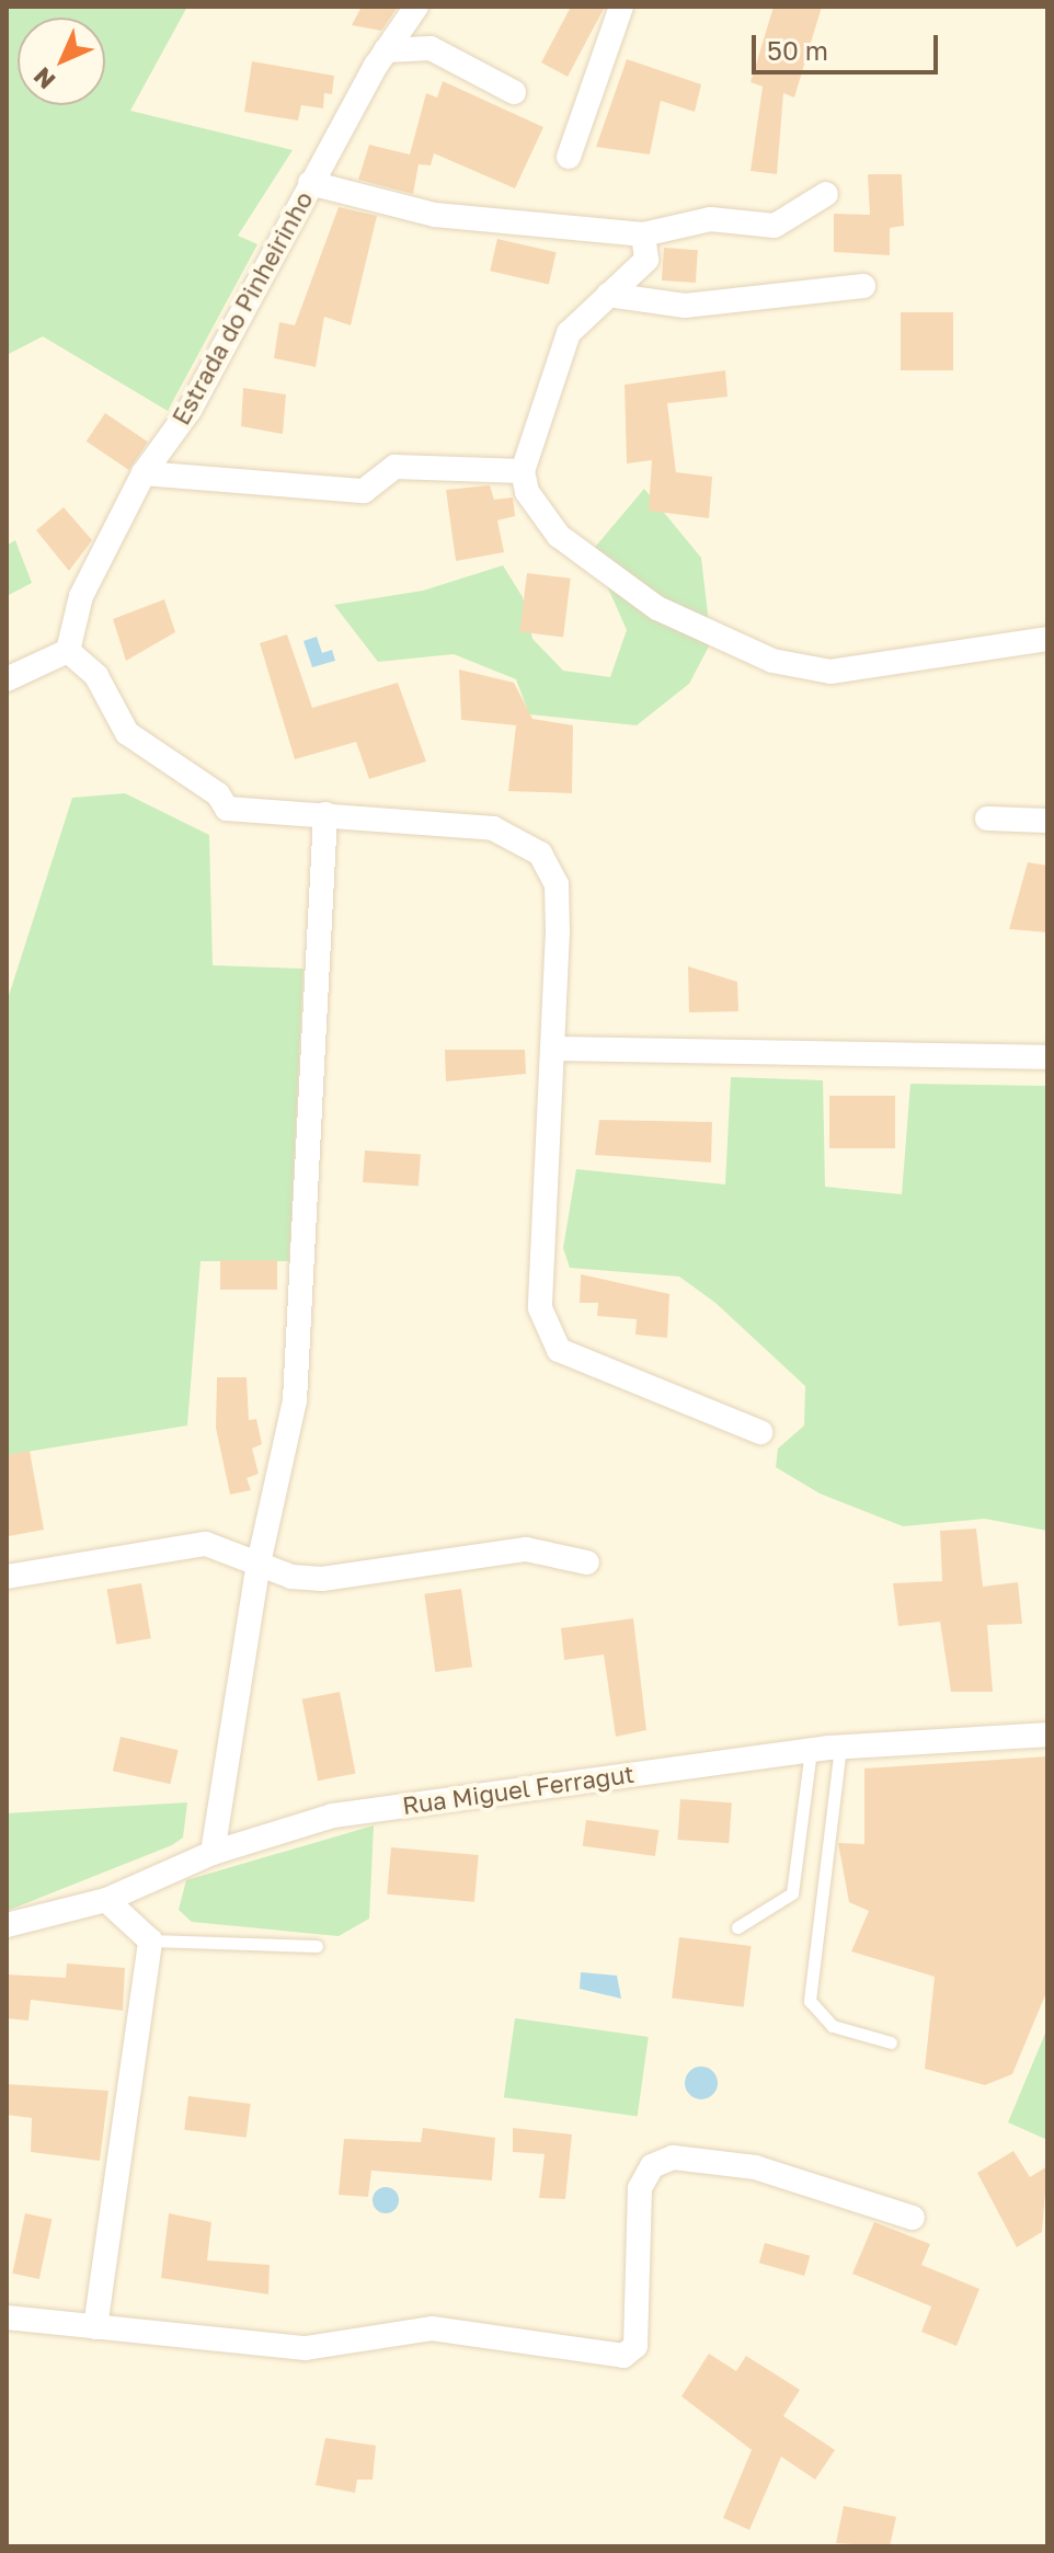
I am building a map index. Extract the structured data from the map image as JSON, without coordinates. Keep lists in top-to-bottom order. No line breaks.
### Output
{"streets":{"street":["Estrada do Pinheirinho","Rua Miguel Ferragut"]},"scale_bar":"50 m","north":"bottom left"}
